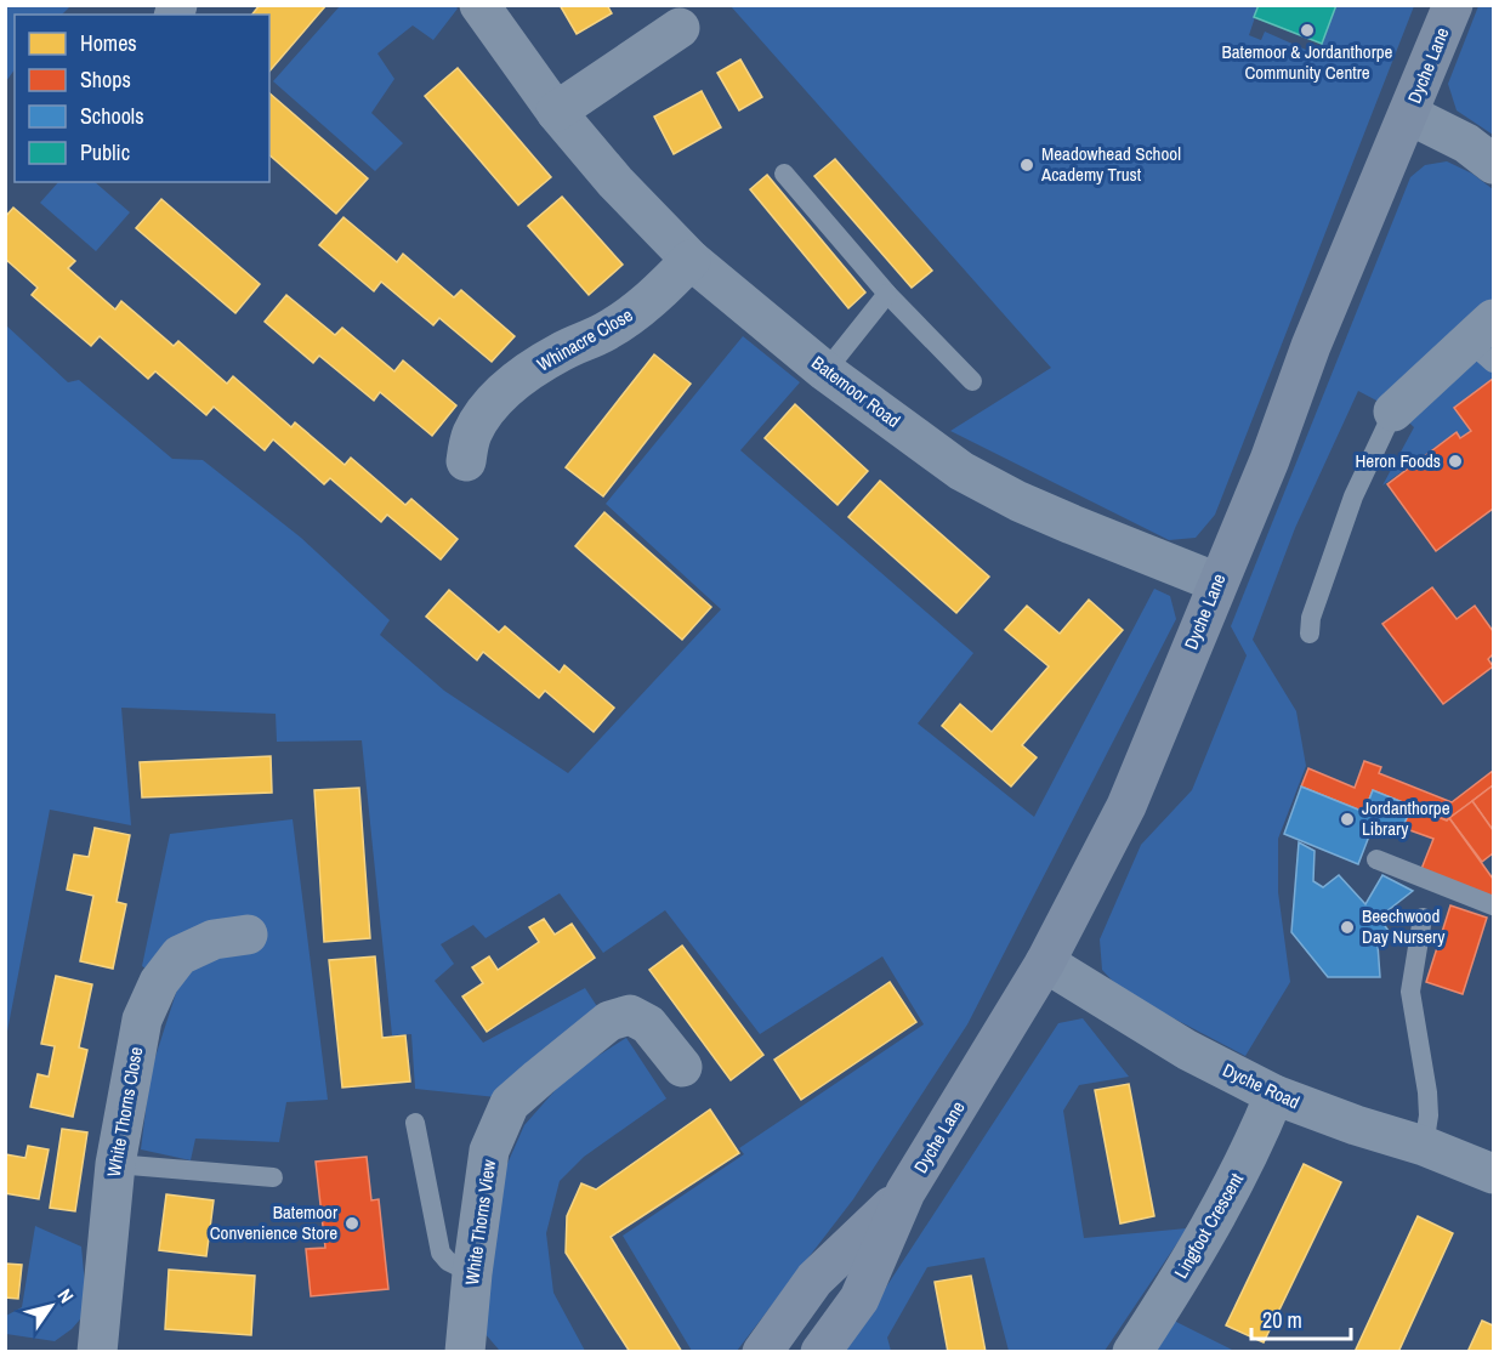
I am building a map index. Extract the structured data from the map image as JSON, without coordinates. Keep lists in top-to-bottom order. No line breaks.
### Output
{"streets":{"street":["Dyche Lane","Whinacre Close","Batemoor Road","Dyche Road","White Thorns Close","White Thorns View","Lingfoot Crescent"]},"crossings":[["Dyche Lane","Batemoor Road"],["Dyche Lane","Dyche Road"],["Whinacre Close","Batemoor Road"],["Dyche Road","Lingfoot Crescent"]],"places":["Batemoor & Jordanthorpe Community Centre","Meadowhead School Academy Trust","Heron Foods","Jordanthorpe Library","Beechwood Day Nursery","Batemoor Convenience Store"],"legend":["Homes","Shops","Schools","Public"],"scale_bar":"20 m","north":"top right"}
